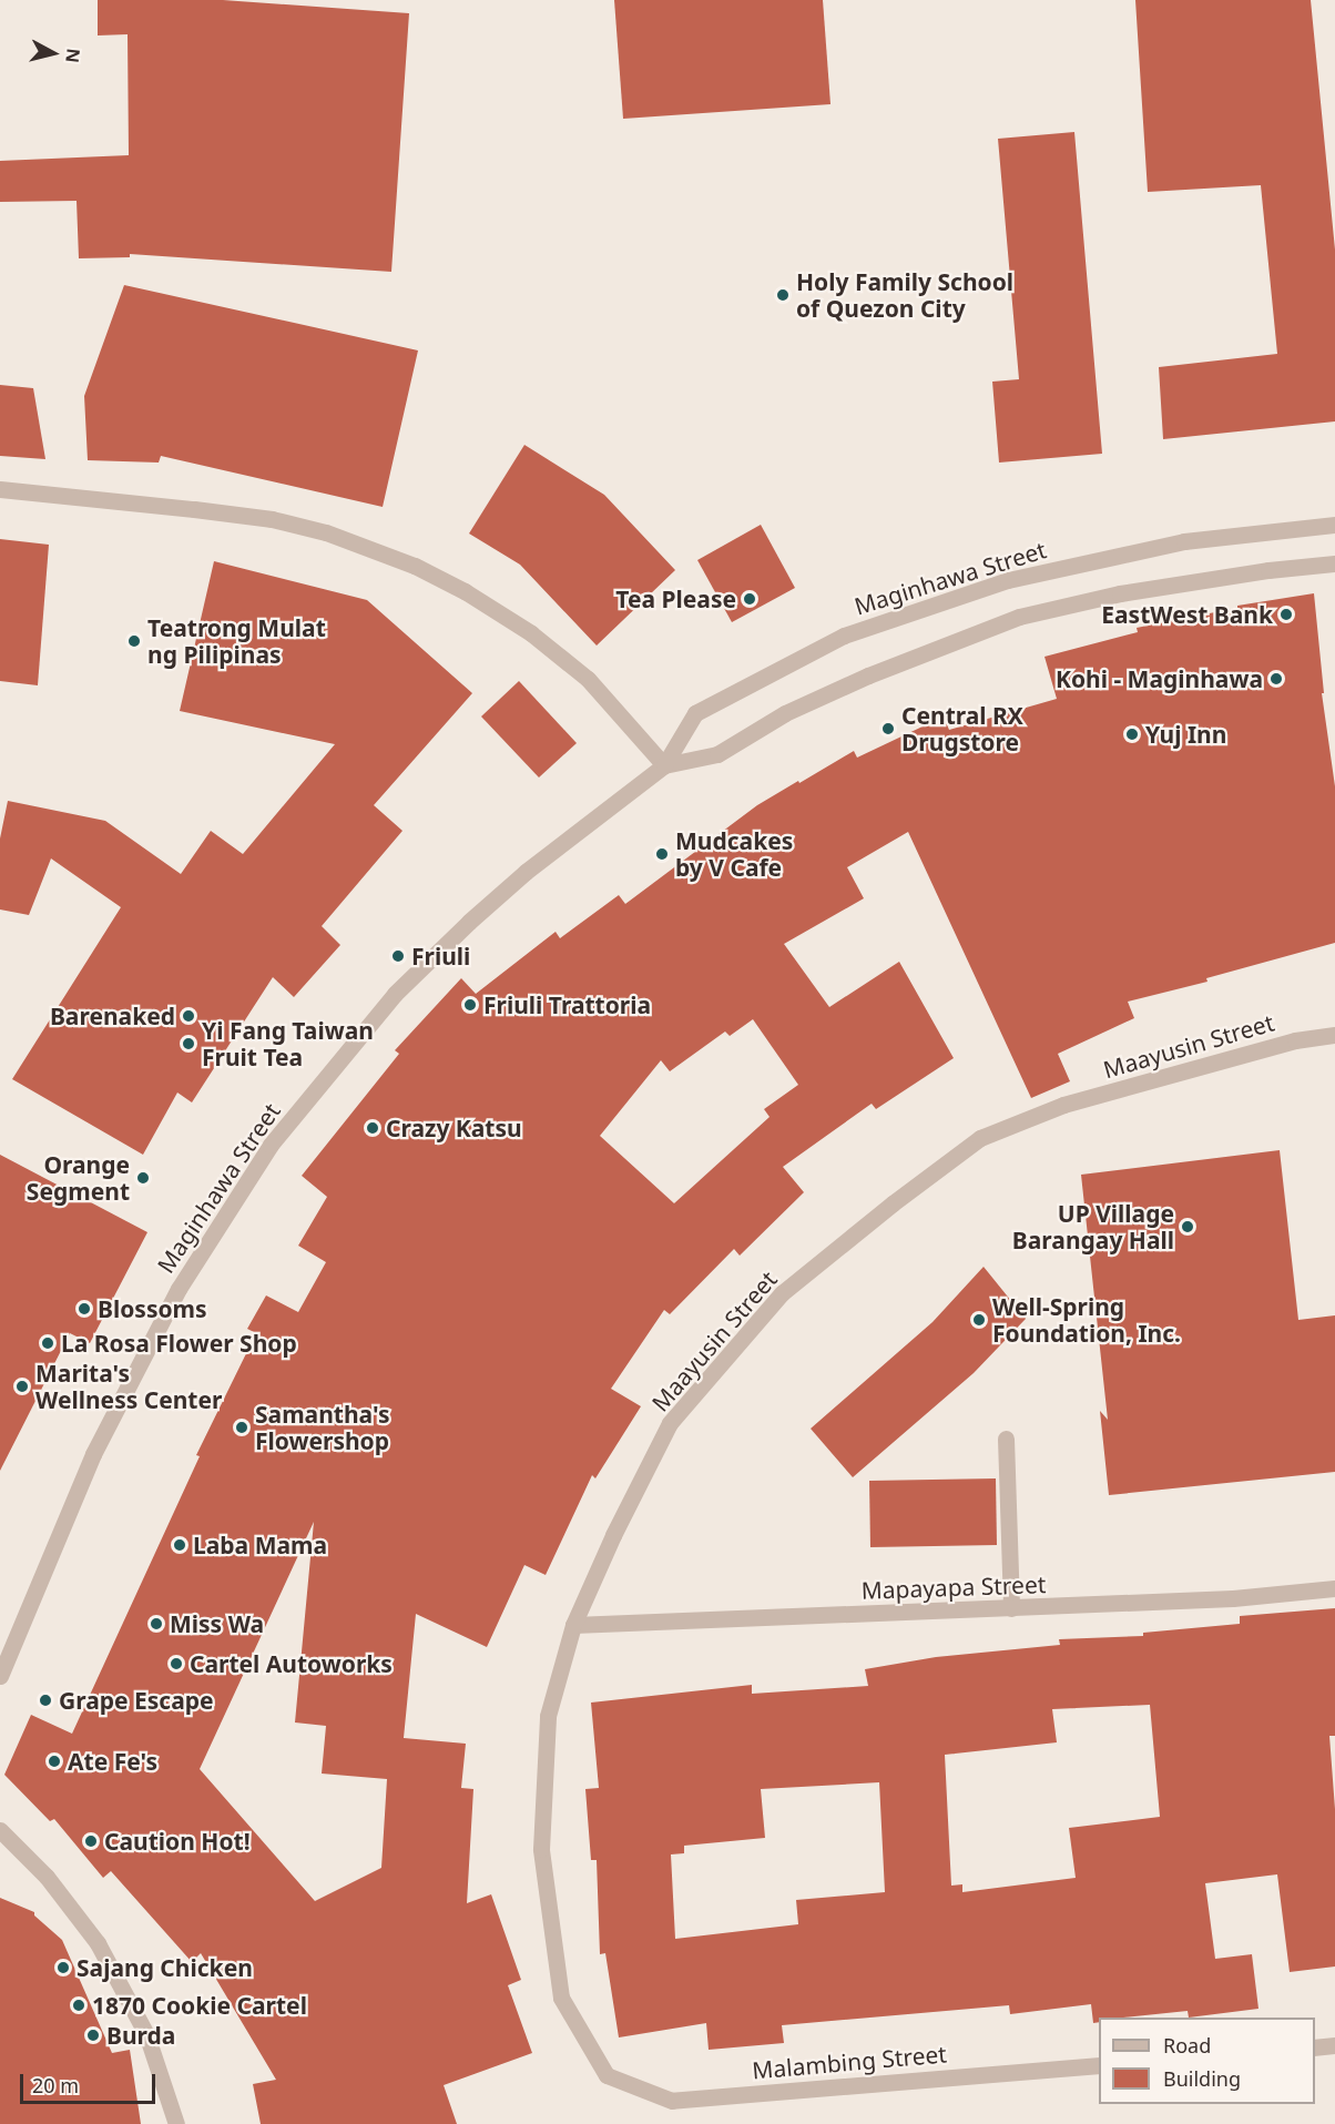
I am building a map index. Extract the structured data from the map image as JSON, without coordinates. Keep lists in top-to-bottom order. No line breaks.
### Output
{"streets":{"street":["Maginhawa Street","Maayusin Street","Mapayapa Street","Malambing Street"]},"crossings":[["Maayusin Street","Mapayapa Street"],["Maayusin Street","Malambing Street"]],"places":["Holy Family School of Quezon City","Tea Please","EastWest Bank","Teatrong Mulat ng Pilipinas","Kohi - Maginhawa","Central RX Drugstore","Yuj Inn","Mudcakes by V Cafe","Friuli","Friuli Trattoria","Barenaked","Yi Fang Taiwan Fruit Tea","Crazy Katsu","Orange Segment","UP Village Barangay Hall","Blossoms","Well-Spring Foundation, Inc.","La Rosa Flower Shop","Marita's Wellness Center","Samantha's Flowershop","Laba Mama","Miss Wa","Cartel Autoworks","Grape Escape","Ate Fe's","Caution Hot!","Sajang Chicken","1870 Cookie Cartel","Burda"],"legend":["Road","Building"],"scale_bar":"20 m","north":"right"}
